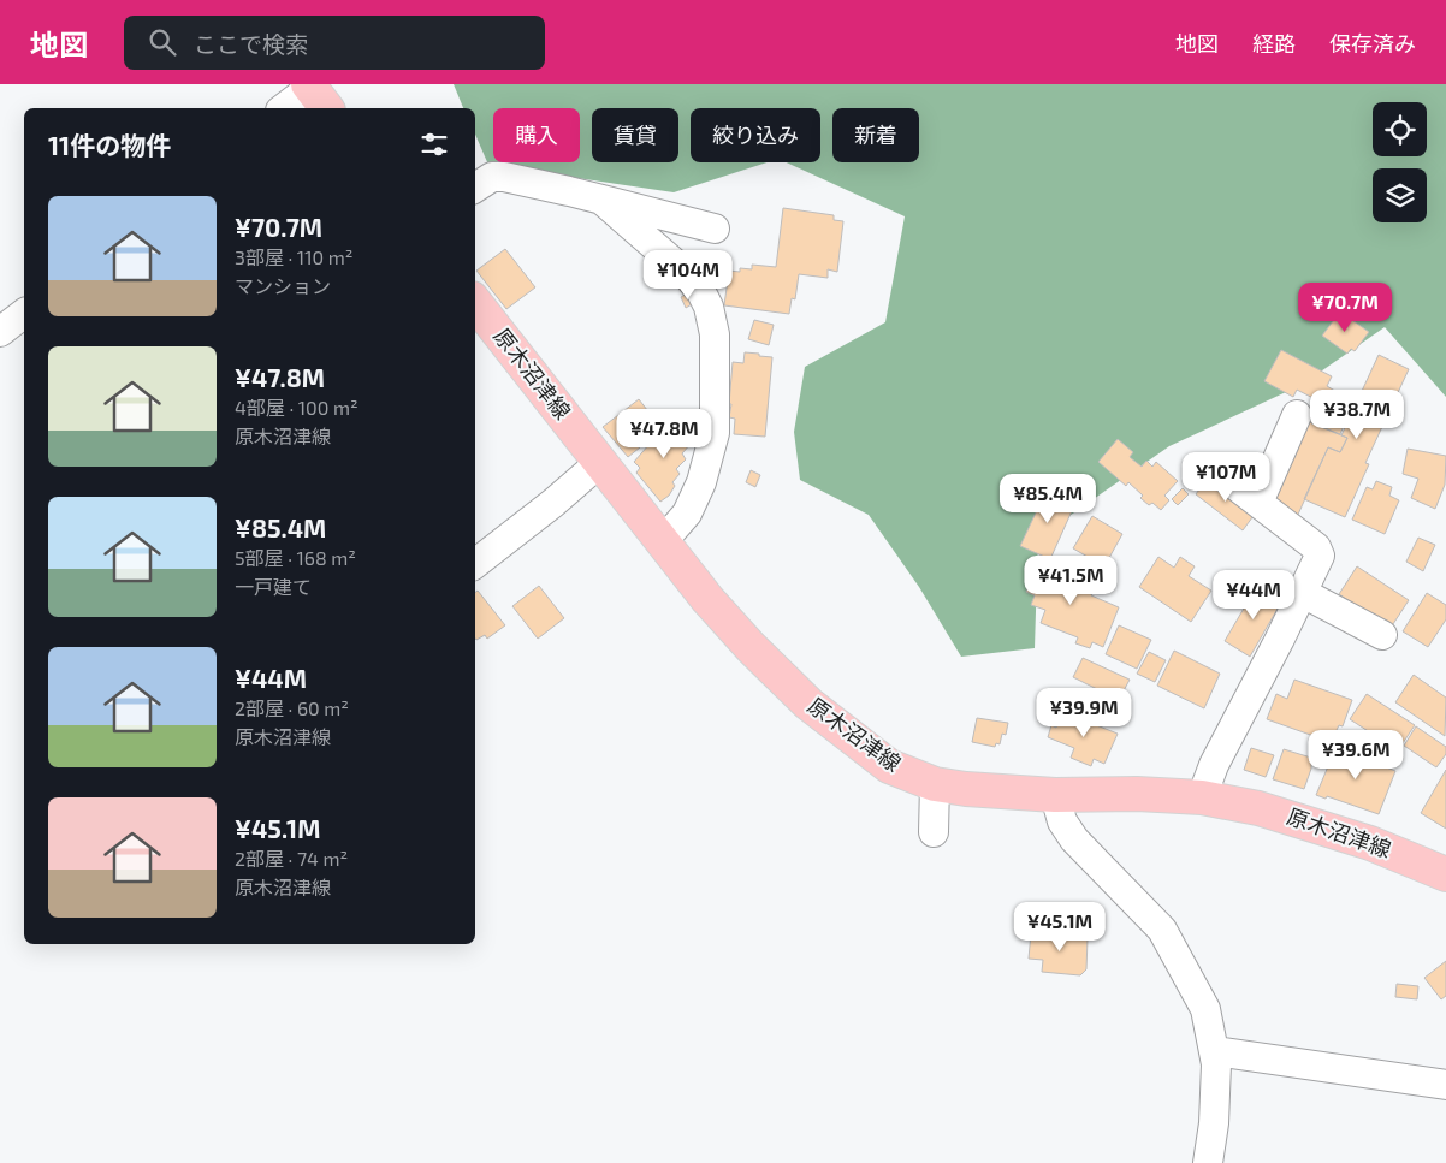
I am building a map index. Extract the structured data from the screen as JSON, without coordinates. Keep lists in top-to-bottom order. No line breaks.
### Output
{"streets":{"main road":["原木沼津線"]},"page":{"header":"地図","search":"ここで検索","nav":["地図","経路","保存済み"],"chip":["購入","賃貸","絞り込み","新着"],"heading":"11件の物件","list":[{"name":"¥70.7M","note":"3部屋 · 110 m² · マンション"},{"name":"¥47.8M","note":"4部屋 · 100 m² · 原木沼津線"},{"name":"¥85.4M","note":"5部屋 · 168 m² · 一戸建て"},{"name":"¥44M","note":"2部屋 · 60 m² · 原木沼津線"},{"name":"¥45.1M","note":"2部屋 · 74 m² · 原木沼津線"}],"price":["¥104M","¥70.7M","¥38.7M","¥47.8M","¥107M","¥85.4M","¥41.5M","¥44M","¥39.9M","¥39.6M","¥45.1M"]}}
